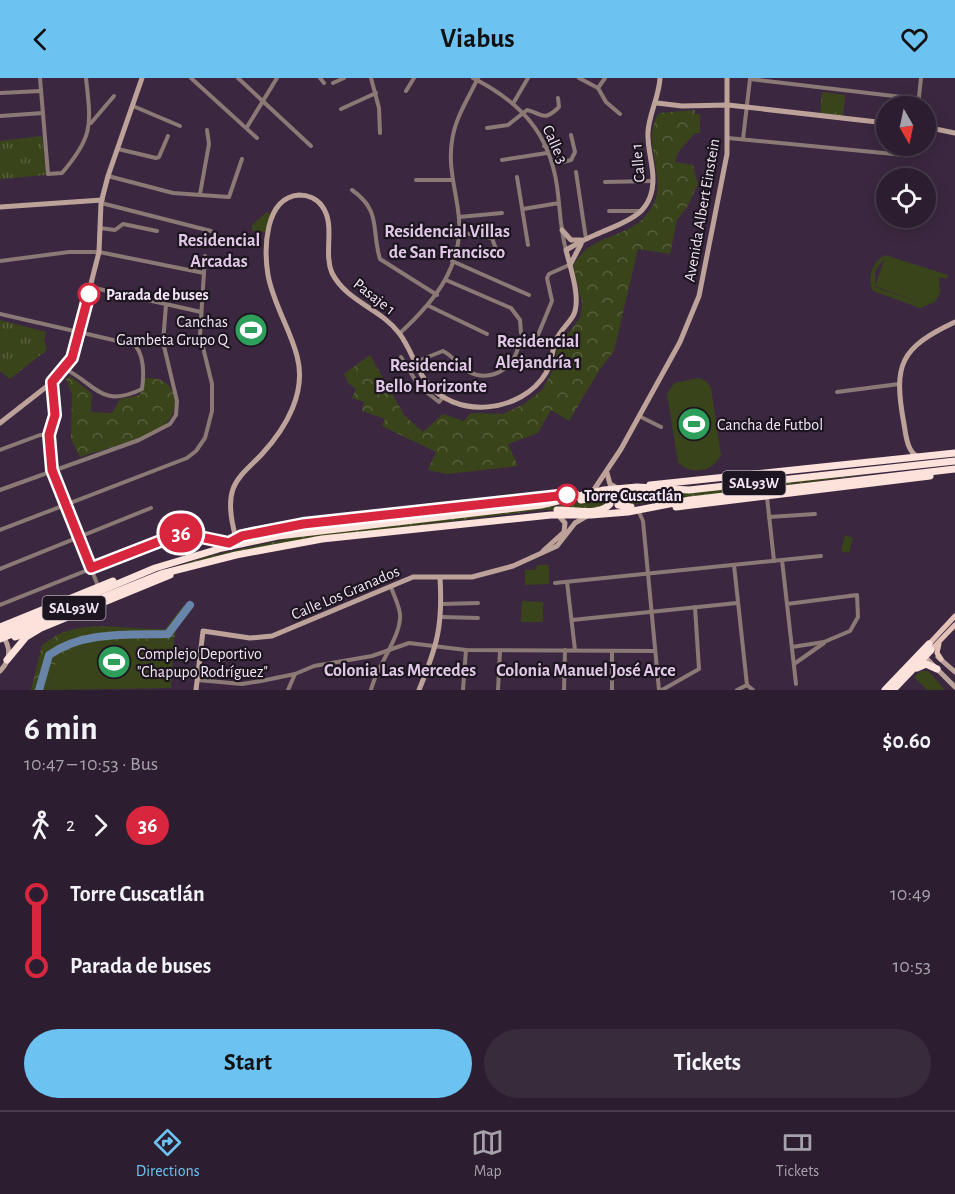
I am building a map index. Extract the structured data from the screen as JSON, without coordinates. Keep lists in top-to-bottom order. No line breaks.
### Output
{"streets":{"highway":["SAL93W"],"street":["Calle 3","Calle 1","Avenida Albert Einstein","Pasaje 1","Calle Los Granados"]},"crossings":[["Avenida Albert Einstein","SAL93W"],["SAL93W","Calle Los Granados"]],"districts":["Residencial Villas de San Francisco","Residencial Arcadas","Residencial Alejandría 1","Residencial Bello Horizonte","Colonia Las Mercedes","Colonia Manuel José Arce"],"places":{"other":["Parada de buses","Torre Cuscatlán"],"sports":["Canchas Gambeta Grupo Q","Cancha de Futbol","Complejo Deportivo \"Chapupo Rodríguez\""]},"lines":["bus line 36"],"north":"bottom","page":{"header":"Viabus","on_map":"36","heading":["6 min","10:47 – 10:53 · Bus","$0.60"],"legs":["2","36"],"list":[{"name":"Torre Cuscatlán","value":"10:49"},{"name":"Parada de buses","value":"10:53"}],"buttons":["Start","Tickets"],"tabs":["Directions","Map","Tickets"]}}
